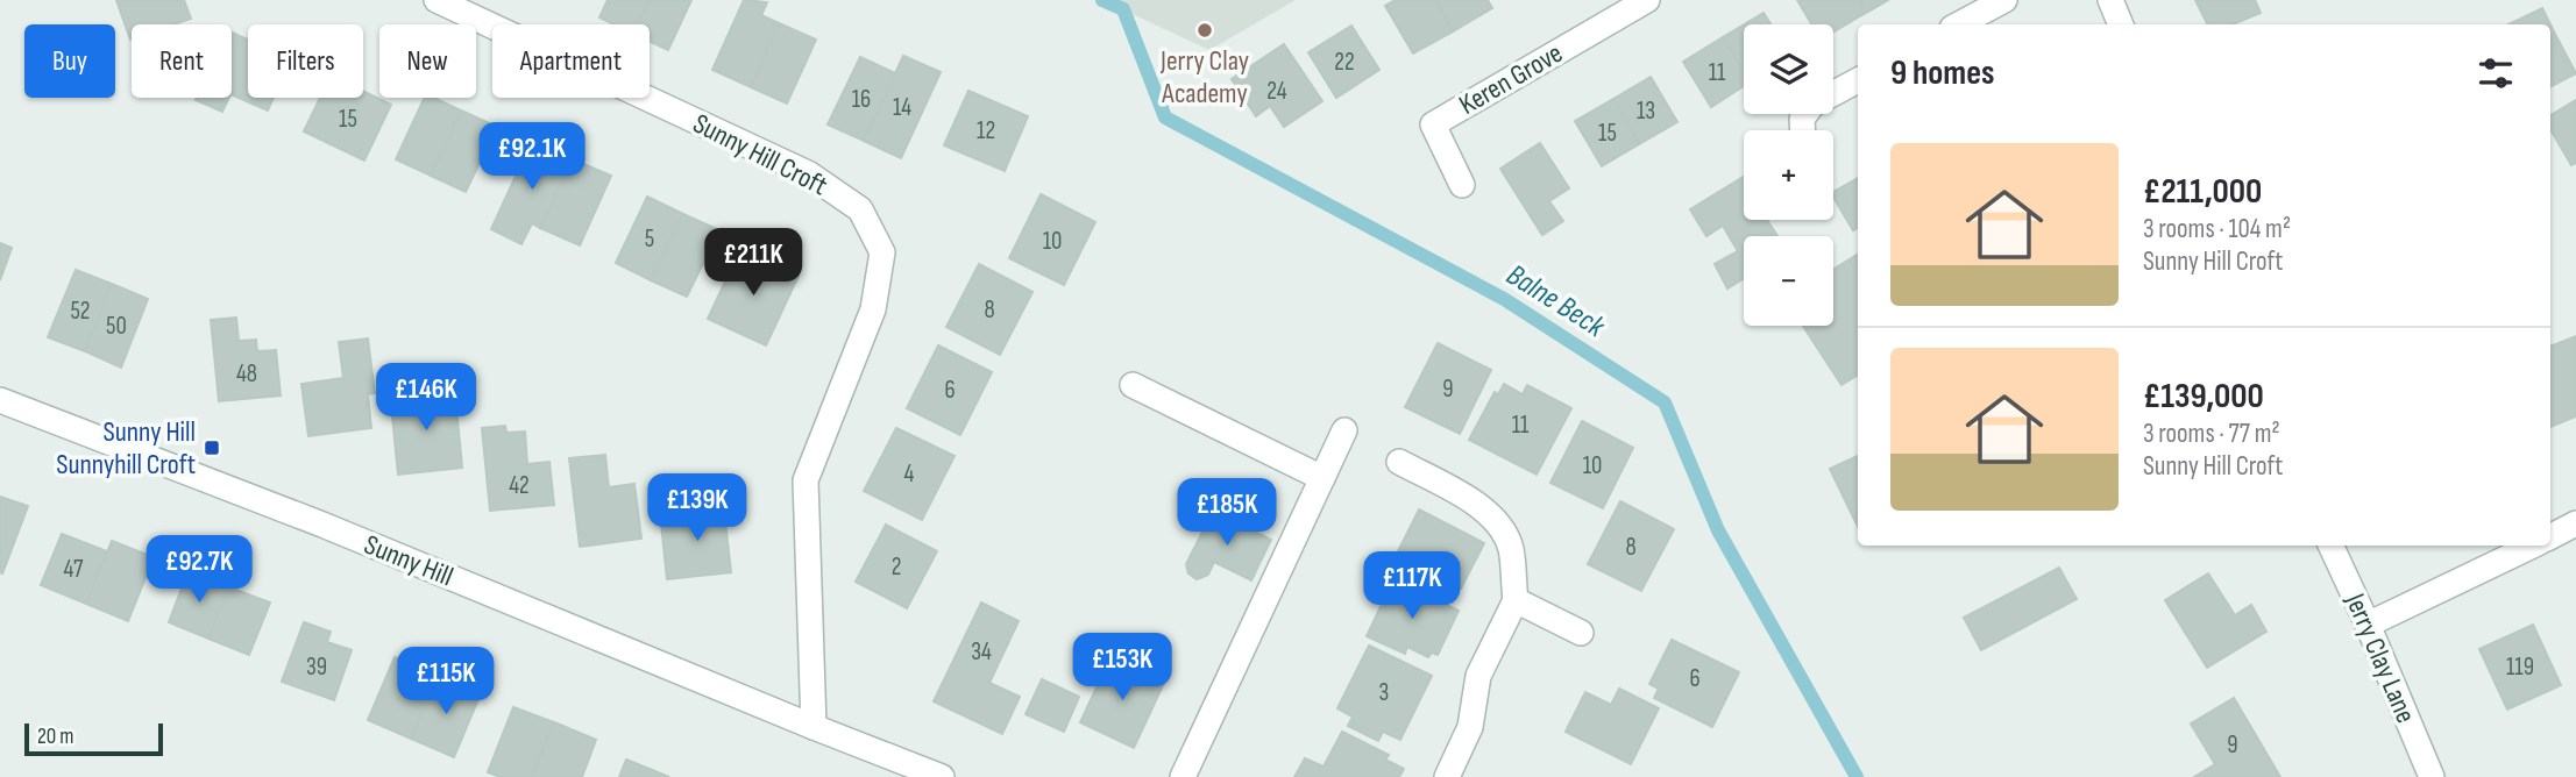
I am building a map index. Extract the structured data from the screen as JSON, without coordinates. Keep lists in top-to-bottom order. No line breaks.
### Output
{"streets":{"street":["Keren Grove","Sunny Hill Croft","Sunny Hill","Jerry Clay Lane"]},"crossings":[["Sunny Hill Croft","Sunny Hill"]],"water":["Balne Beck"],"places":{"other":["Jerry Clay Academy"],"transit":["Sunny Hill Sunnyhill Croft"]},"house_numbers":["22","11","24","16","14","13","15","12","15","5","10","8","52","50","48","9","6","11","10","4","42","8","2","47","34","39","119","6","3","9"],"scale_bar":"20 m","page":{"map_buttons":["+","−"],"chip":["Buy","Rent","Filters","New","Apartment"],"heading":"9 homes","price":["£92.1K","£211K","£146K","£139K","£185K","£92.7K","£117K","£153K","£115K"],"list":[{"name":"£211,000","note":"3 rooms · 104 m² · Sunny Hill Croft"},{"name":"£139,000","note":"3 rooms · 77 m² · Sunny Hill Croft"}],"scale":"20 m"}}
